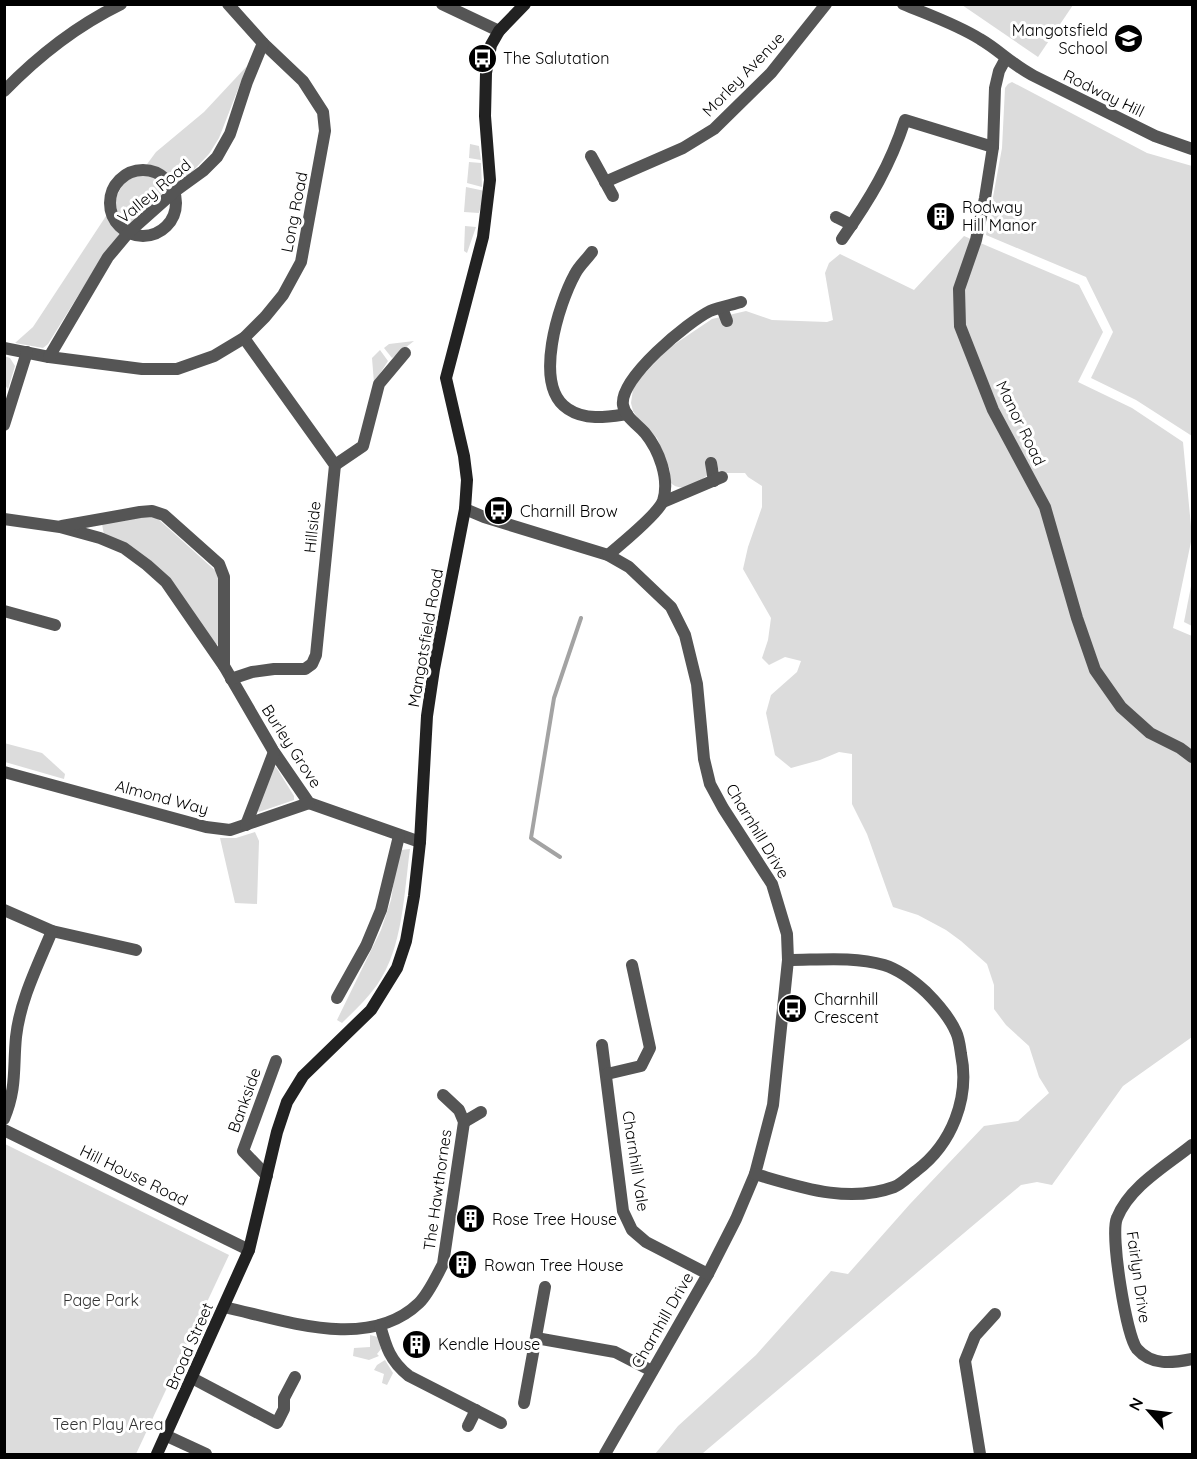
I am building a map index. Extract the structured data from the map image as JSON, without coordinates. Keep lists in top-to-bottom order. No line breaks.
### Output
{"streets":{"main road":["Mangotsfield Road","Broad Street"],"street":["Morley Avenue","Rodway Hill","Valley Road","Long Road","Manor Road","Hillside","Burley Grove","Almond Way","Charnhill Drive","Bankside","Charnhill Vale","Hill House Road","The Hawthornes","Fairlyn Drive"]},"crossings":[["Rodway Hill","Manor Road"],["Valley Road","Long Road"],["Hillside","Burley Grove"],["Mangotsfield Road","Burley Grove"],["Mangotsfield Road","Charnhill Drive"],["Mangotsfield Road","Bankside"],["Mangotsfield Road","Hill House Road"],["Mangotsfield Road","Broad Street"],["Burley Grove","Almond Way"],["Charnhill Drive","Charnhill Vale"],["Hill House Road","Broad Street"],["The Hawthornes","Broad Street"]],"parks":["Page Park","Teen Play Area"],"places":{"school or university":["Mangotsfield School"],"bus stop":["The Salutation","Charnill Brow","Charnhill Crescent"],"building":["Rodway Hill Manor","Rose Tree House","Rowan Tree House","Kendle House"]},"north":"top left"}
